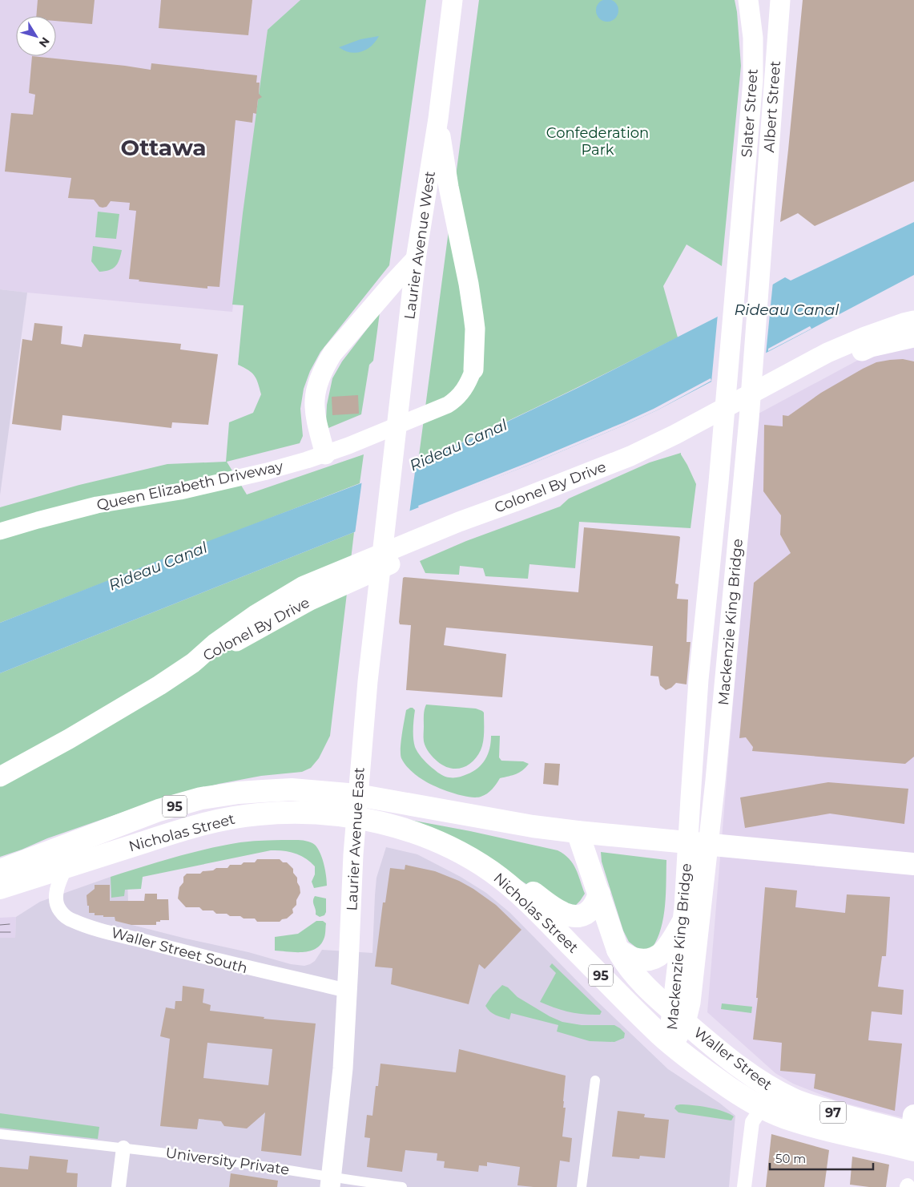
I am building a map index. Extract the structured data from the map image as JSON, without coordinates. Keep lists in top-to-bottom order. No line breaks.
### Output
{"streets":{"main road":["Albert Street","Slater Street","Laurier Avenue West","Colonel By Drive","Mackenzie King Bridge","95","Nicholas Street","Laurier Avenue East","Waller Street","97"],"street":["Queen Elizabeth Driveway","Waller Street South","University Private"]},"crossings":[["Albert Street","Mackenzie King Bridge"],["Slater Street","Mackenzie King Bridge"],["Laurier Avenue West","Laurier Avenue East"],["Mackenzie King Bridge","Nicholas Street"],["Mackenzie King Bridge","Waller Street"],["Nicholas Street","Laurier Avenue East"],["Nicholas Street","Waller Street South"],["Nicholas Street","Waller Street"],["Laurier Avenue East","Waller Street South"],["Laurier Avenue East","University Private"]],"districts":["Ottawa"],"water":["Rideau Canal"],"parks":["Confederation Park"],"scale_bar":"50 m","north":"bottom right"}
